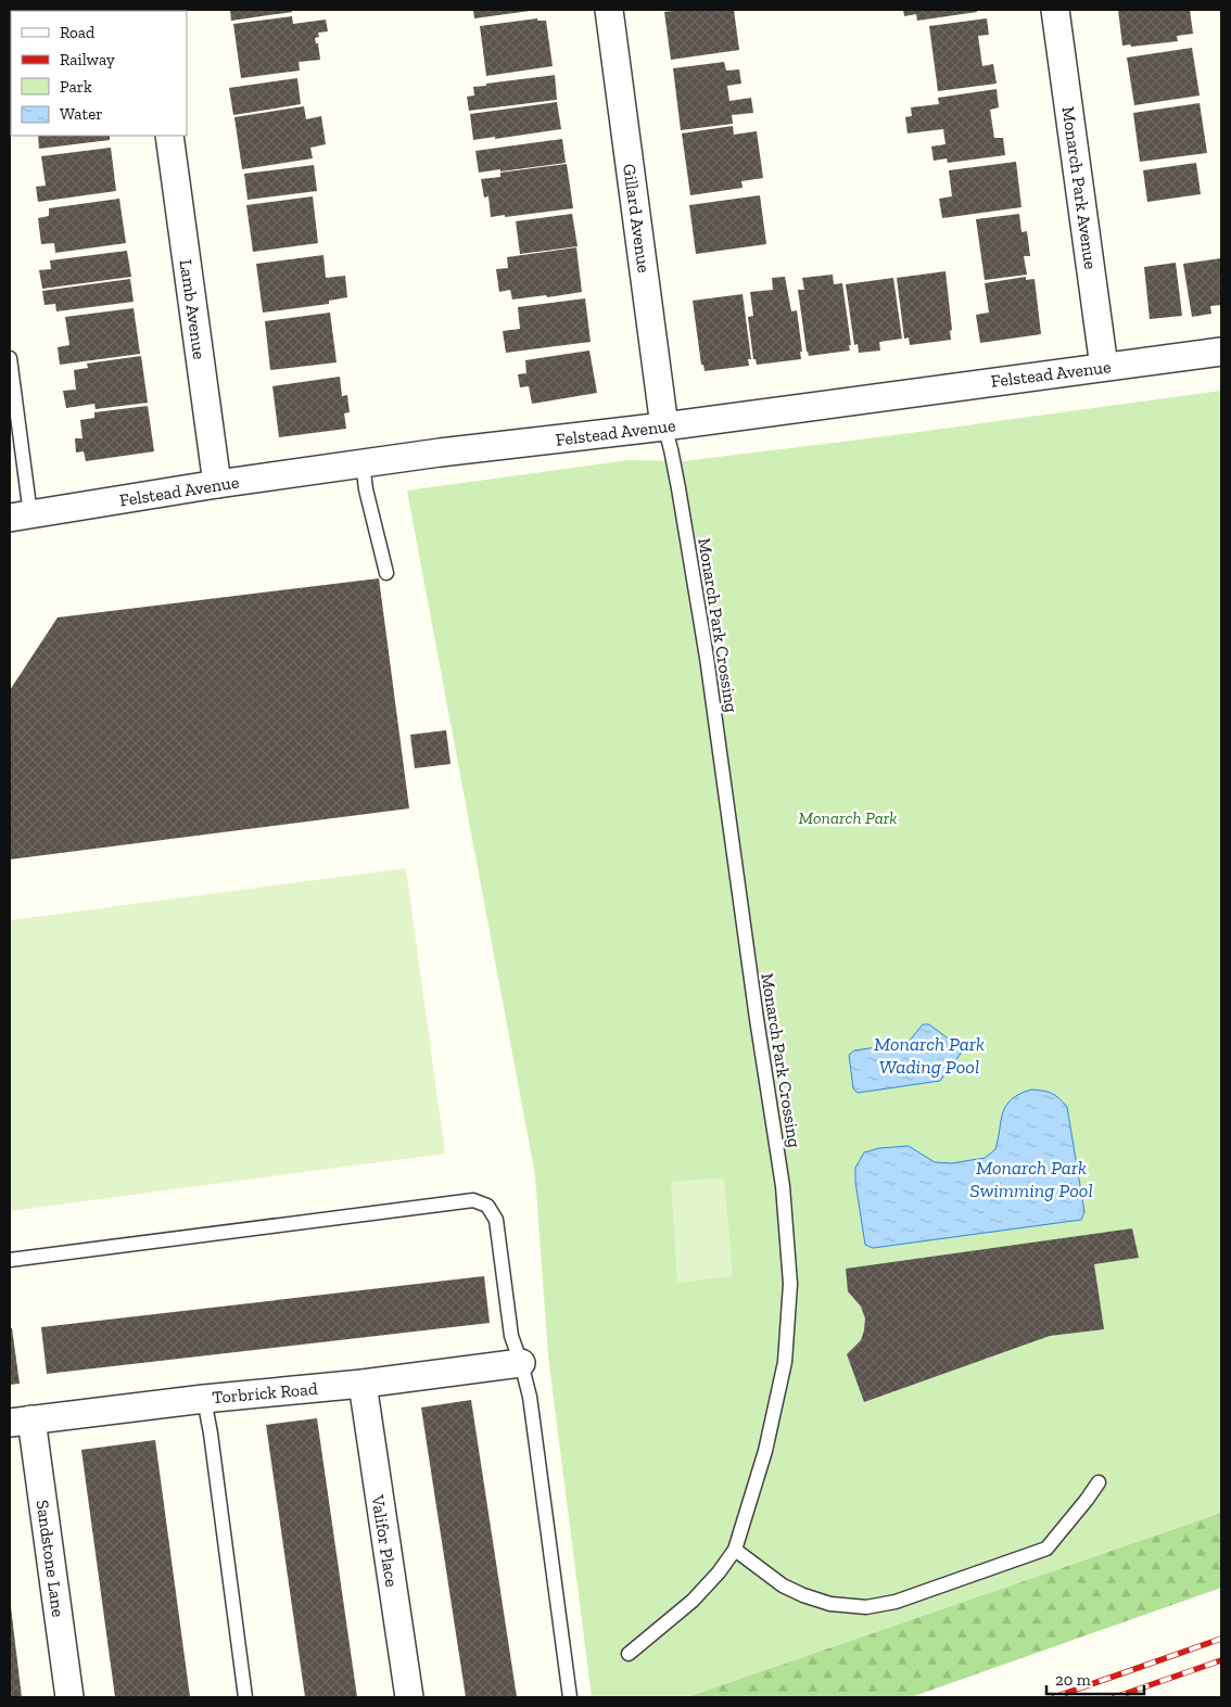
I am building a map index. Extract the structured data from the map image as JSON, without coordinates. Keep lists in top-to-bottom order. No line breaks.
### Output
{"streets":{"street":["Monarch Park Avenue","Gillard Avenue","Lamb Avenue","Felstead Avenue","Torbrick Road","Valifor Place","Sandstone Lane"],"lane":["Monarch Park Crossing"]},"crossings":[["Monarch Park Avenue","Felstead Avenue"],["Gillard Avenue","Felstead Avenue"],["Gillard Avenue","Monarch Park Crossing"],["Lamb Avenue","Felstead Avenue"],["Felstead Avenue","Monarch Park Crossing"],["Torbrick Road","Valifor Place"],["Torbrick Road","Sandstone Lane"]],"water":["Monarch Park Wading Pool","Monarch Park Swimming Pool"],"parks":["Monarch Park"],"legend":["Road","Railway","Park","Water"],"scale_bar":"20 m"}
